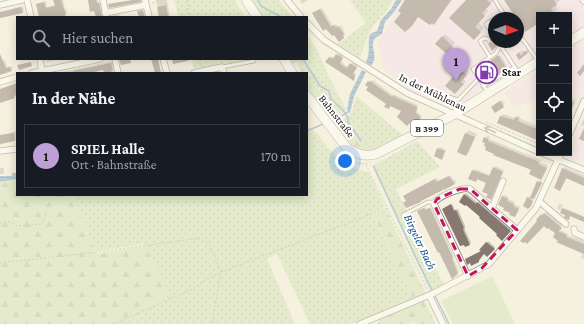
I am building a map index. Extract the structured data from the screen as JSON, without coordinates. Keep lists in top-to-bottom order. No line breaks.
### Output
{"streets":{"main road":["Bahnstraße","B 399"],"street":["In der Mühlenau"]},"crossings":[["In der Mühlenau","Bahnstraße"]],"water":["Birgeler Bach"],"places":{"fuel station":["Star"]},"north":"right","page":{"map_buttons":["+","−"],"search":"Hier suchen","pins":"1","heading":"In der Nähe","list":[{"mark":"1","name":"SPIEL Halle","note":"Ort · Bahnstraße","value":"170 m"}]}}
